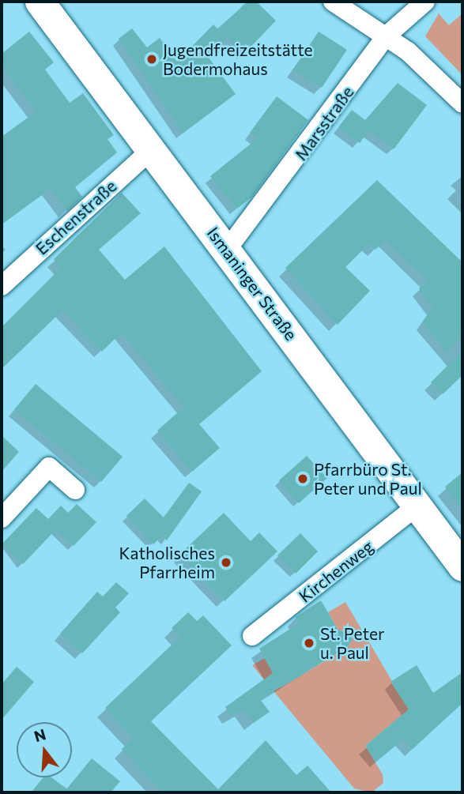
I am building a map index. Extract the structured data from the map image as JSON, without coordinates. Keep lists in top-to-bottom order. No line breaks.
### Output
{"streets":{"main road":["Ismaninger Straße"],"street":["Marsstraße","Eschenstraße","Kirchenweg"]},"crossings":[["Marsstraße","Ismaninger Straße"],["Eschenstraße","Ismaninger Straße"],["Ismaninger Straße","Kirchenweg"]],"places":["Jugendfreizeitstätte Bodermohaus","Pfarrbüro St. Peter und Paul","Katholisches Pfarrheim","St. Peter u. Paul"],"north":"top"}
